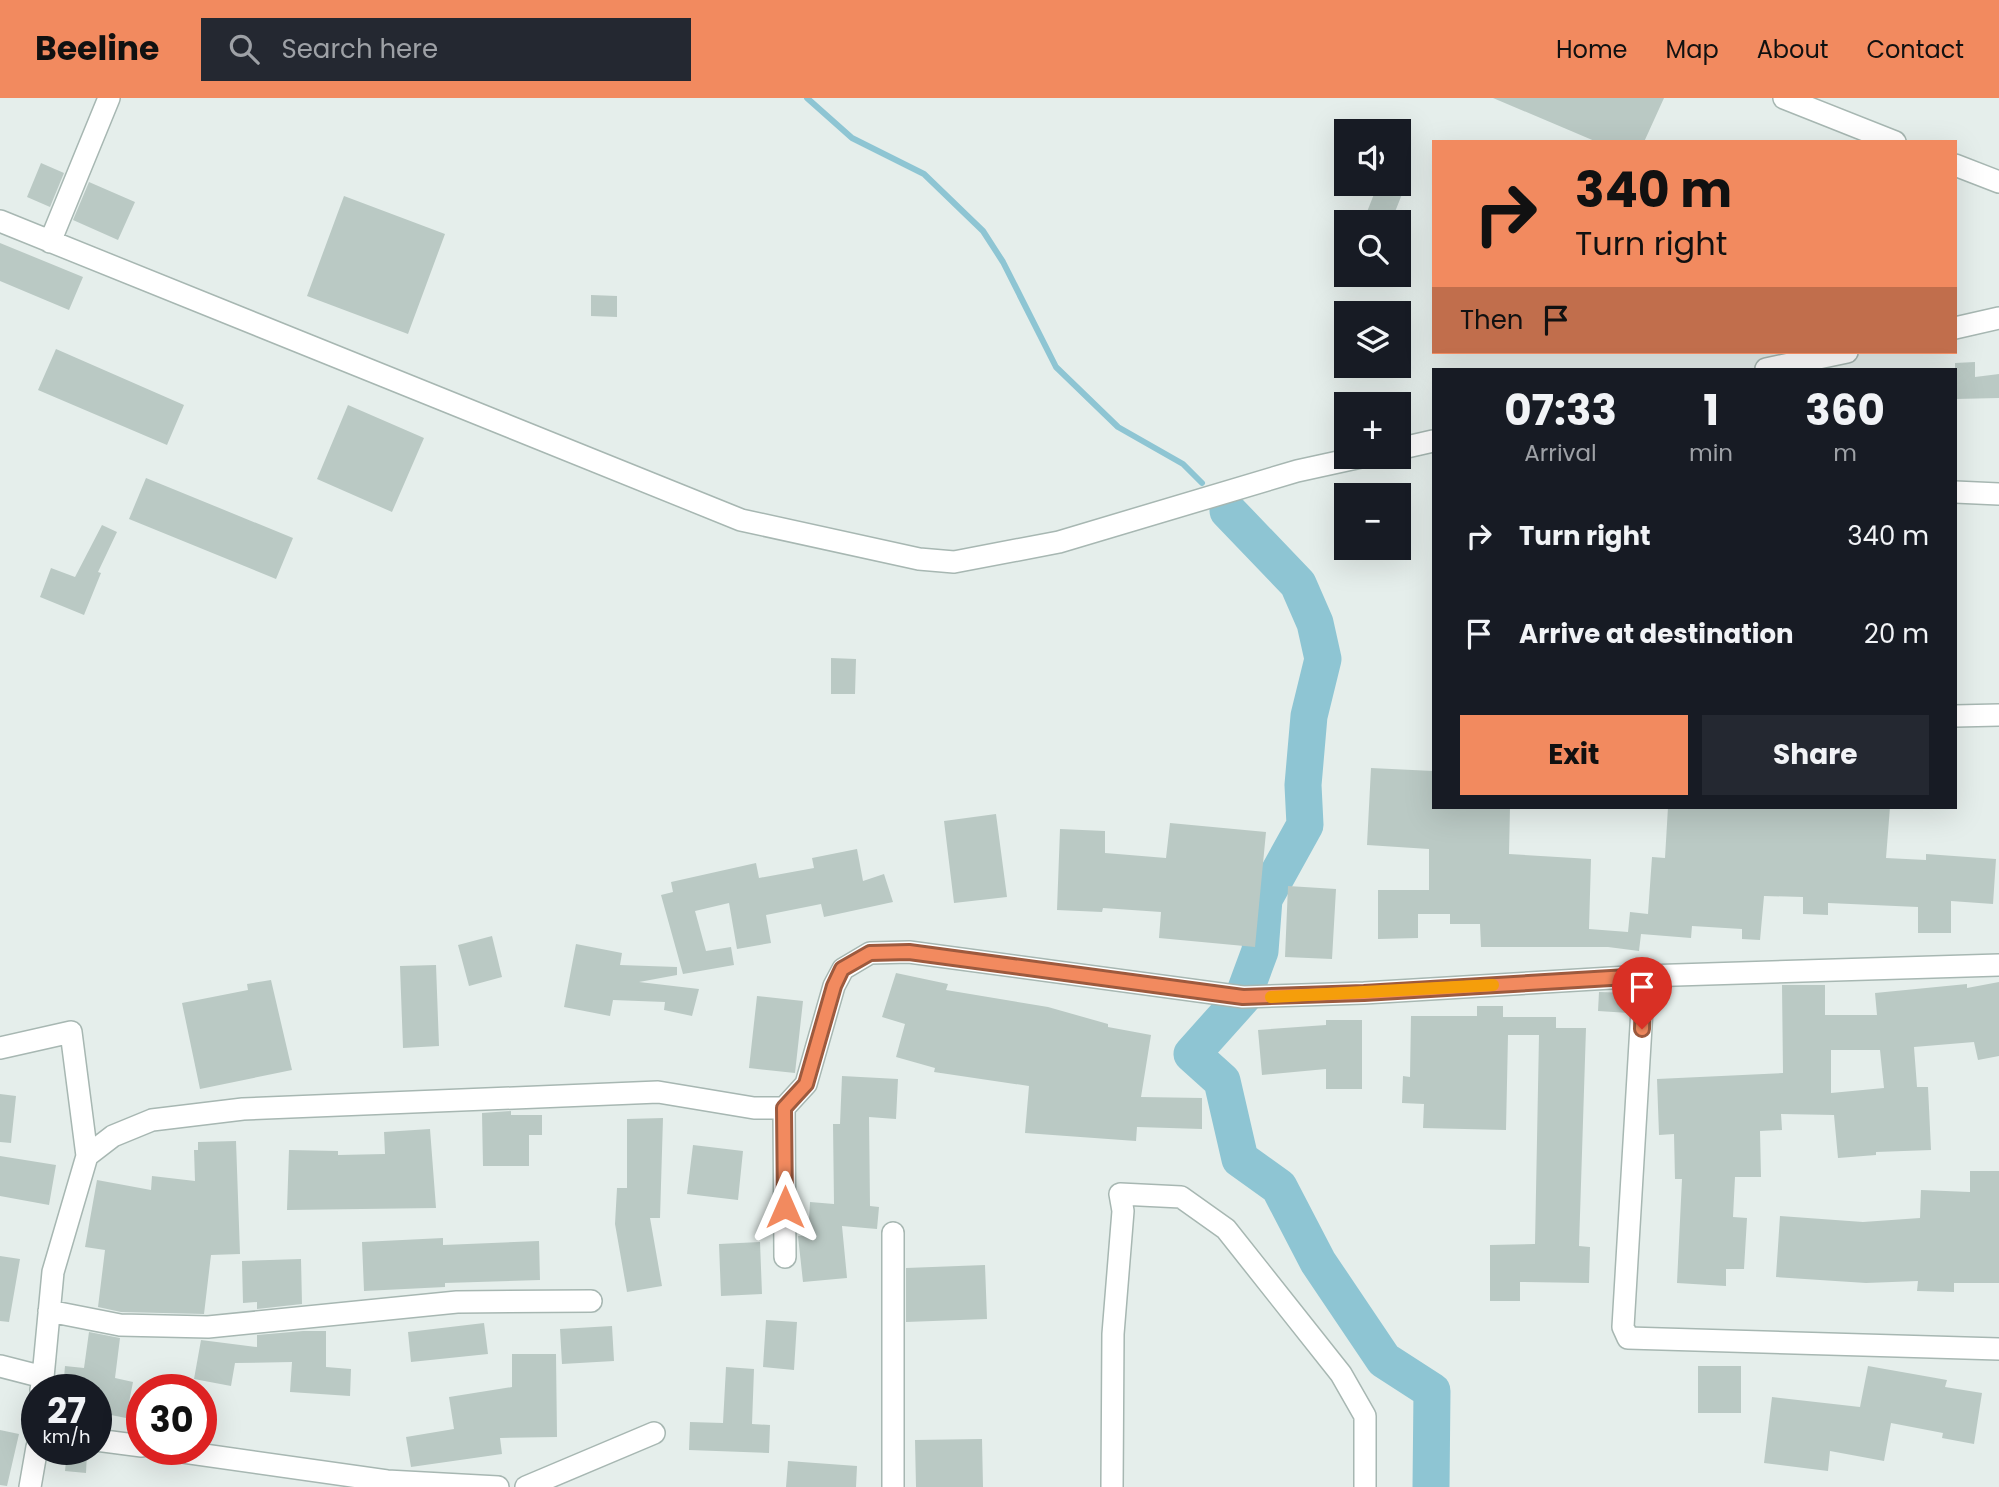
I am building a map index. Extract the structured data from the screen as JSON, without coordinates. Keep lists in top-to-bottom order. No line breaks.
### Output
{"page":{"header":"Beeline","search":"Search here","nav":["Home","Map","About","Contact"],"map_buttons":["+","−"],"turn":["340 m","Turn right"],"then":"Then","eta":["07:33","Arrival","1","min","360","m"],"list":[{"name":"Turn right","value":"340 m"},{"name":"Arrive at destination","value":"20 m"}],"buttons":["Exit","Share"],"speed":"27 km/h","limit":"30"}}
